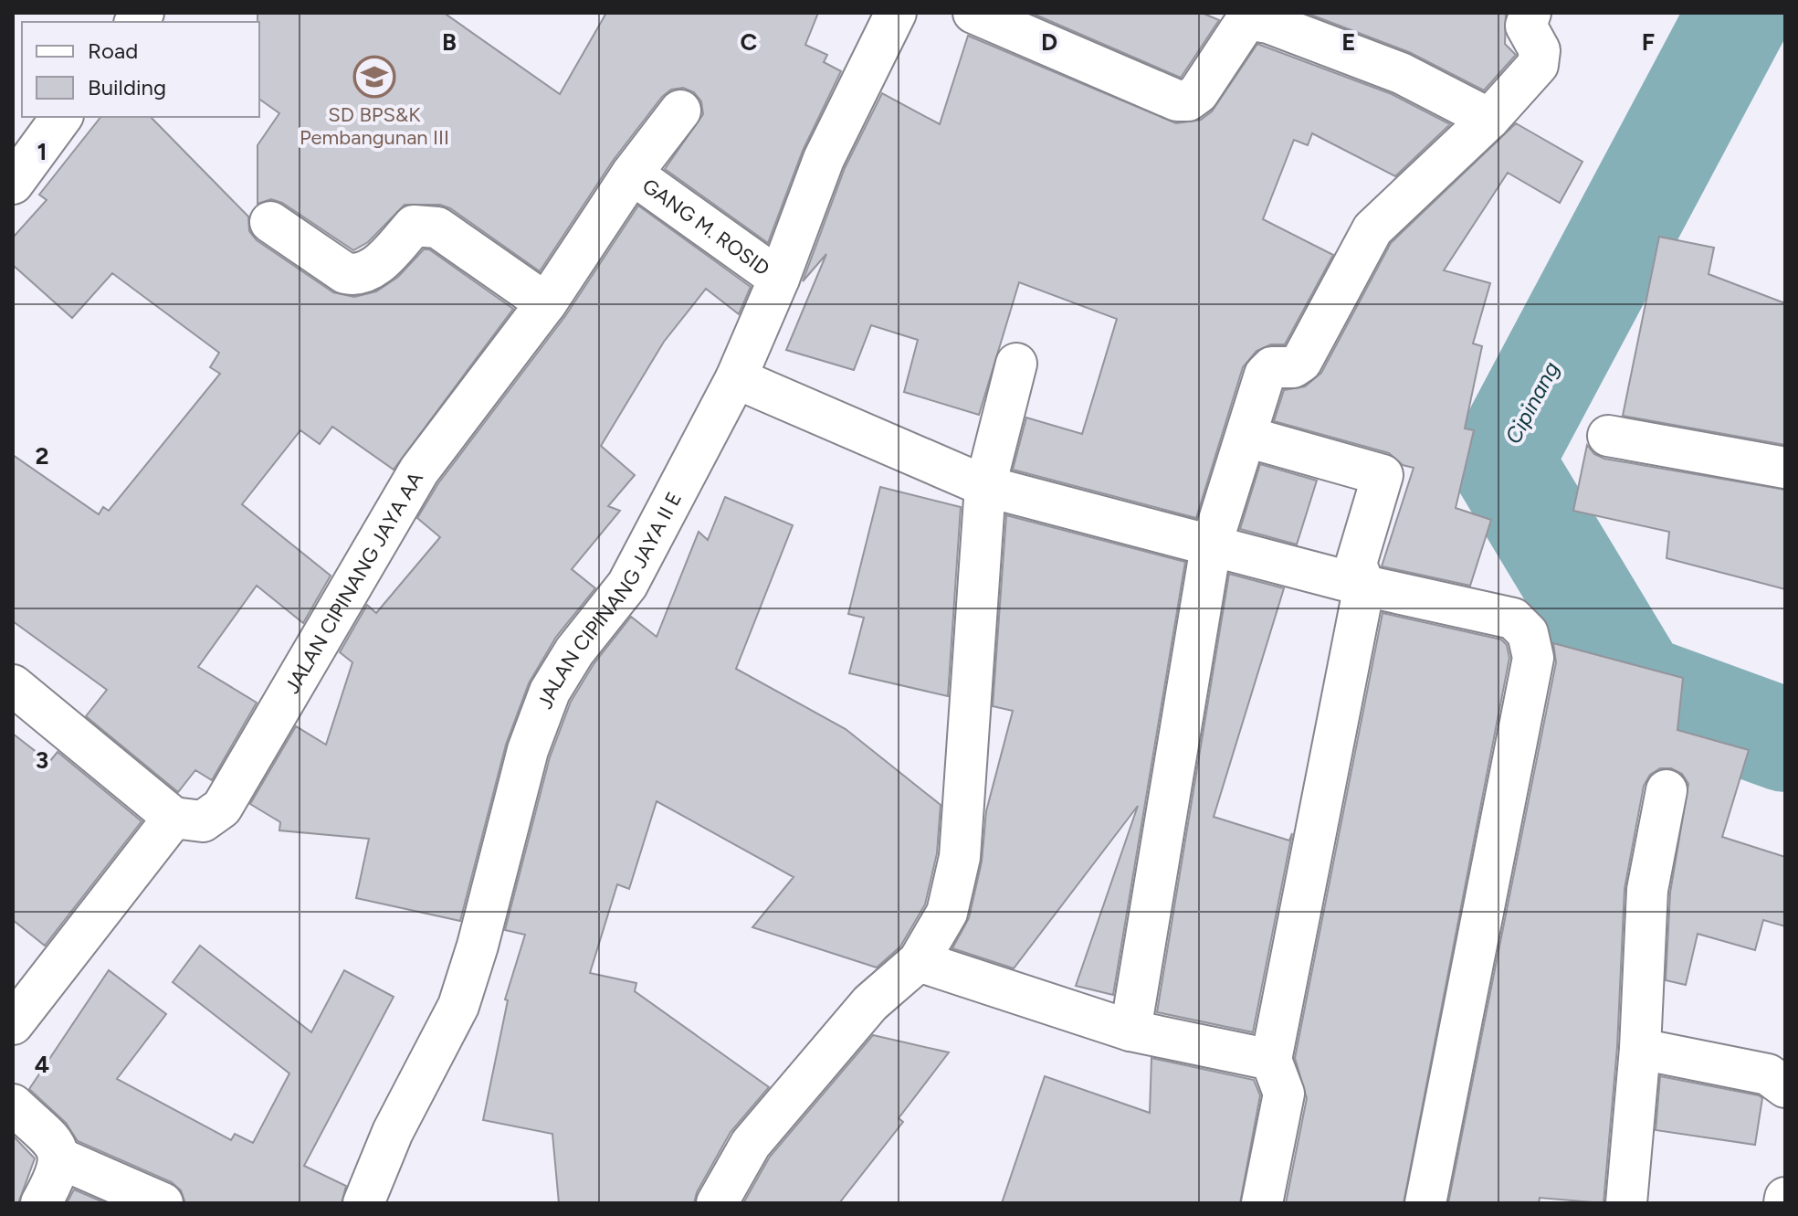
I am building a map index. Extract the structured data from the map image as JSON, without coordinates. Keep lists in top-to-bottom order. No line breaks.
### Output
{"streets":{"street":["GANG M. ROSID","JALAN CIPINANG JAYA AA","JALAN CIPINANG JAYA II E"]},"crossings":[["GANG M. ROSID","JALAN CIPINANG JAYA AA"],["GANG M. ROSID","JALAN CIPINANG JAYA II E"]],"water":["Cipinang"],"places":{"school or university":["SD BPS&K Pembangunan III"]},"legend":["Road","Building"],"grid":{"columns":["B","C","D","E","F"],"rows":["1","2","3","4"]}}
